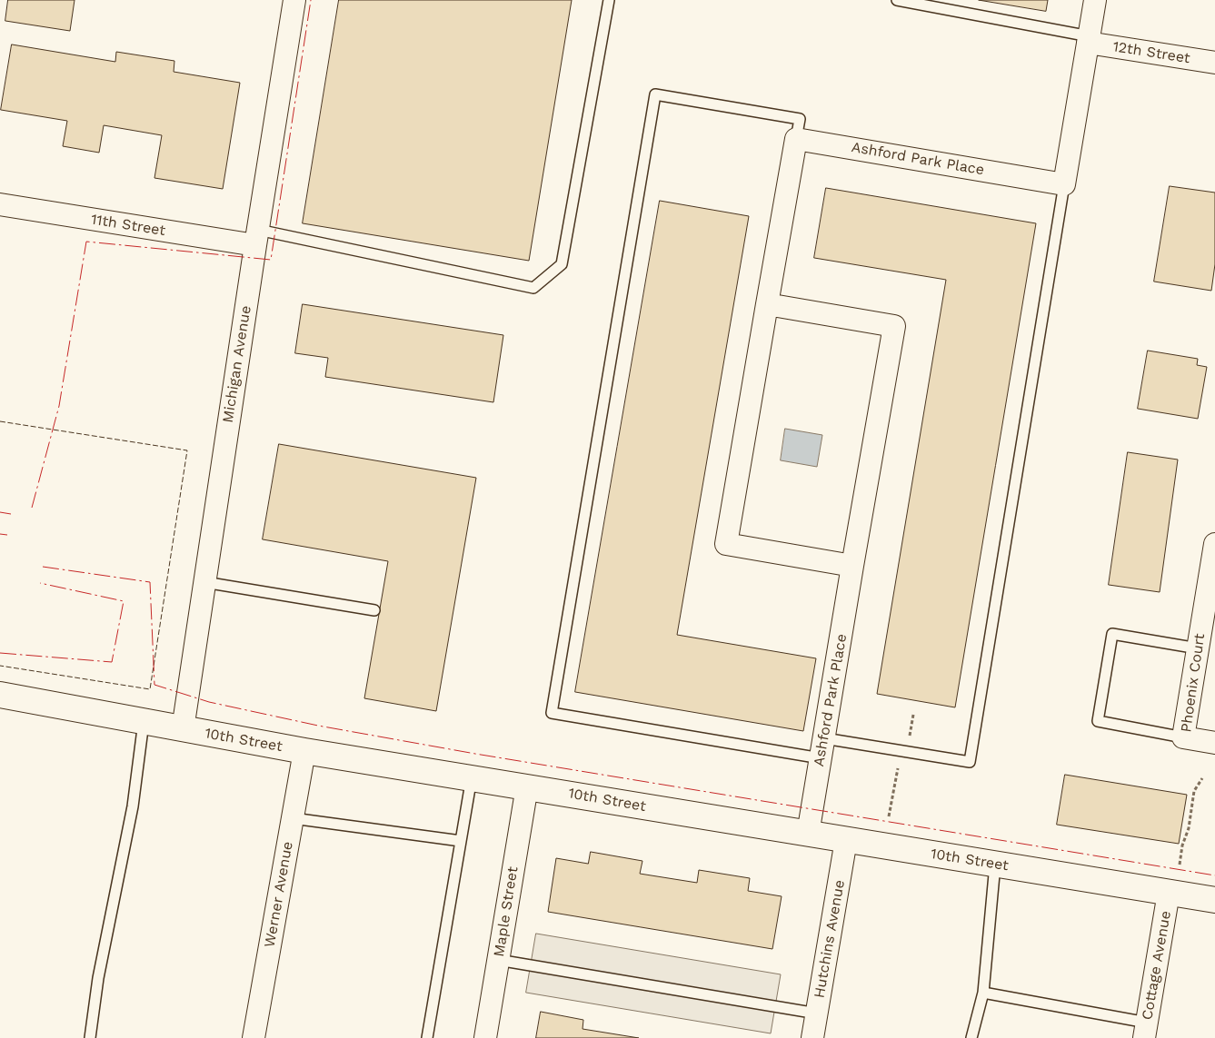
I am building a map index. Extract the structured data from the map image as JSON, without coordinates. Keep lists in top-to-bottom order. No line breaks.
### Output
{"streets":{"street":["12th Street","Ashford Park Place","11th Street","Michigan Avenue","Phoenix Court","10th Street","Werner Avenue","Maple Street","Hutchins Avenue","Cottage Avenue"]},"crossings":[["Ashford Park Place","10th Street"],["11th Street","Michigan Avenue"],["Michigan Avenue","10th Street"],["10th Street","Werner Avenue"],["10th Street","Maple Street"],["10th Street","Hutchins Avenue"],["10th Street","Cottage Avenue"]]}
